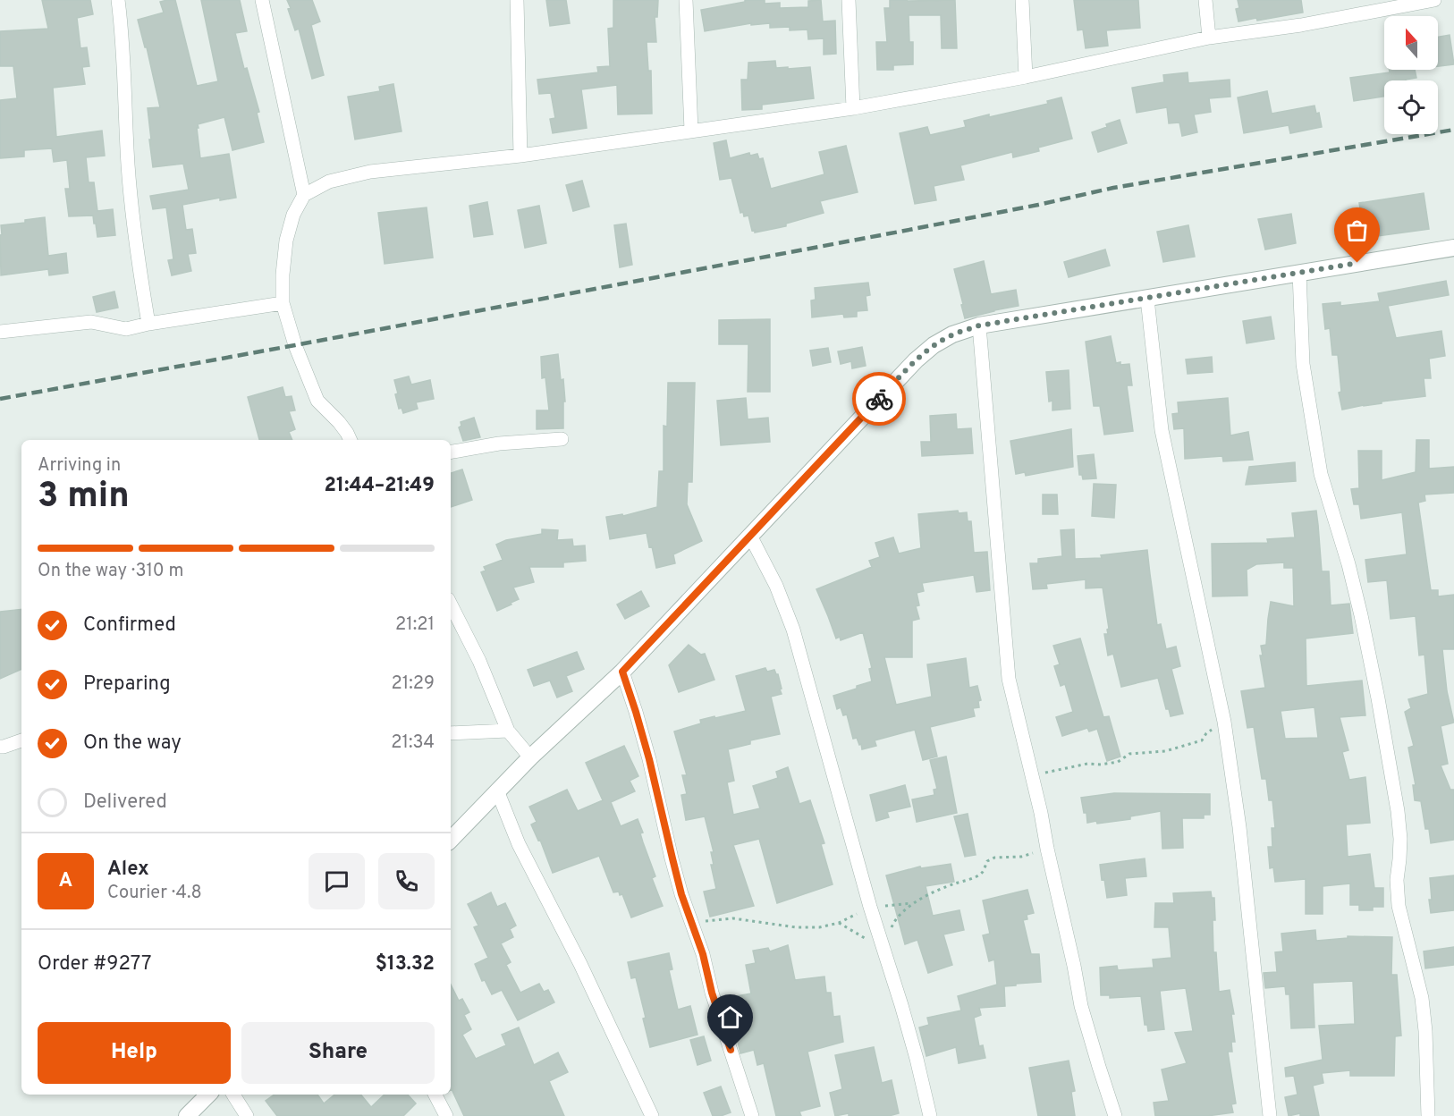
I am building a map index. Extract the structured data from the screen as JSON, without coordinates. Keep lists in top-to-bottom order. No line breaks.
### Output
{"north":"top","page":{"heading":["3 min","Arriving in","21:44–21:49"],"panel":["Alex","Courier · 4.8","Order #9277","$13.32"],"bar":"On the way · 310 m","list":[["Confirmed","21:21"],["Preparing","21:29"],["On the way","21:34"],"Delivered"],"round":"A","buttons":["Help","Share"]}}
